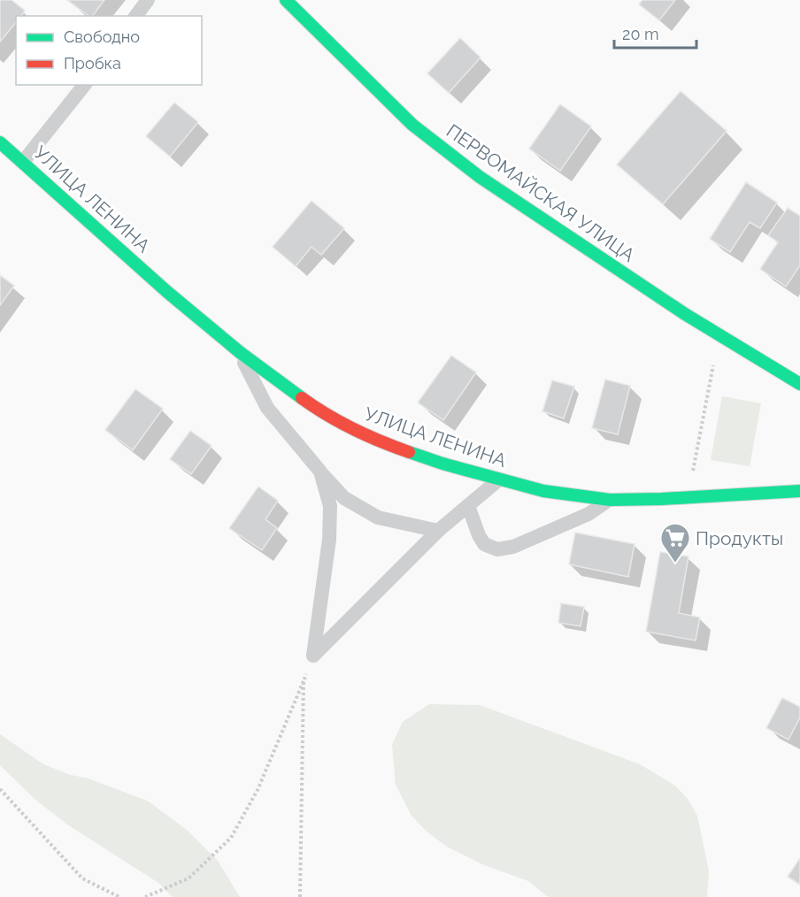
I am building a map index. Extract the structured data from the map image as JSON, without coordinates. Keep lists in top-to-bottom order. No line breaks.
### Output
{"streets":{"street":["ПЕРВОМАЙСКАЯ УЛИЦА","УЛИЦА ЛЕНИНА"]},"places":{"supermarket":["Продукты"]},"legend":["Свободно","Пробка"],"scale_bar":"20 m"}
